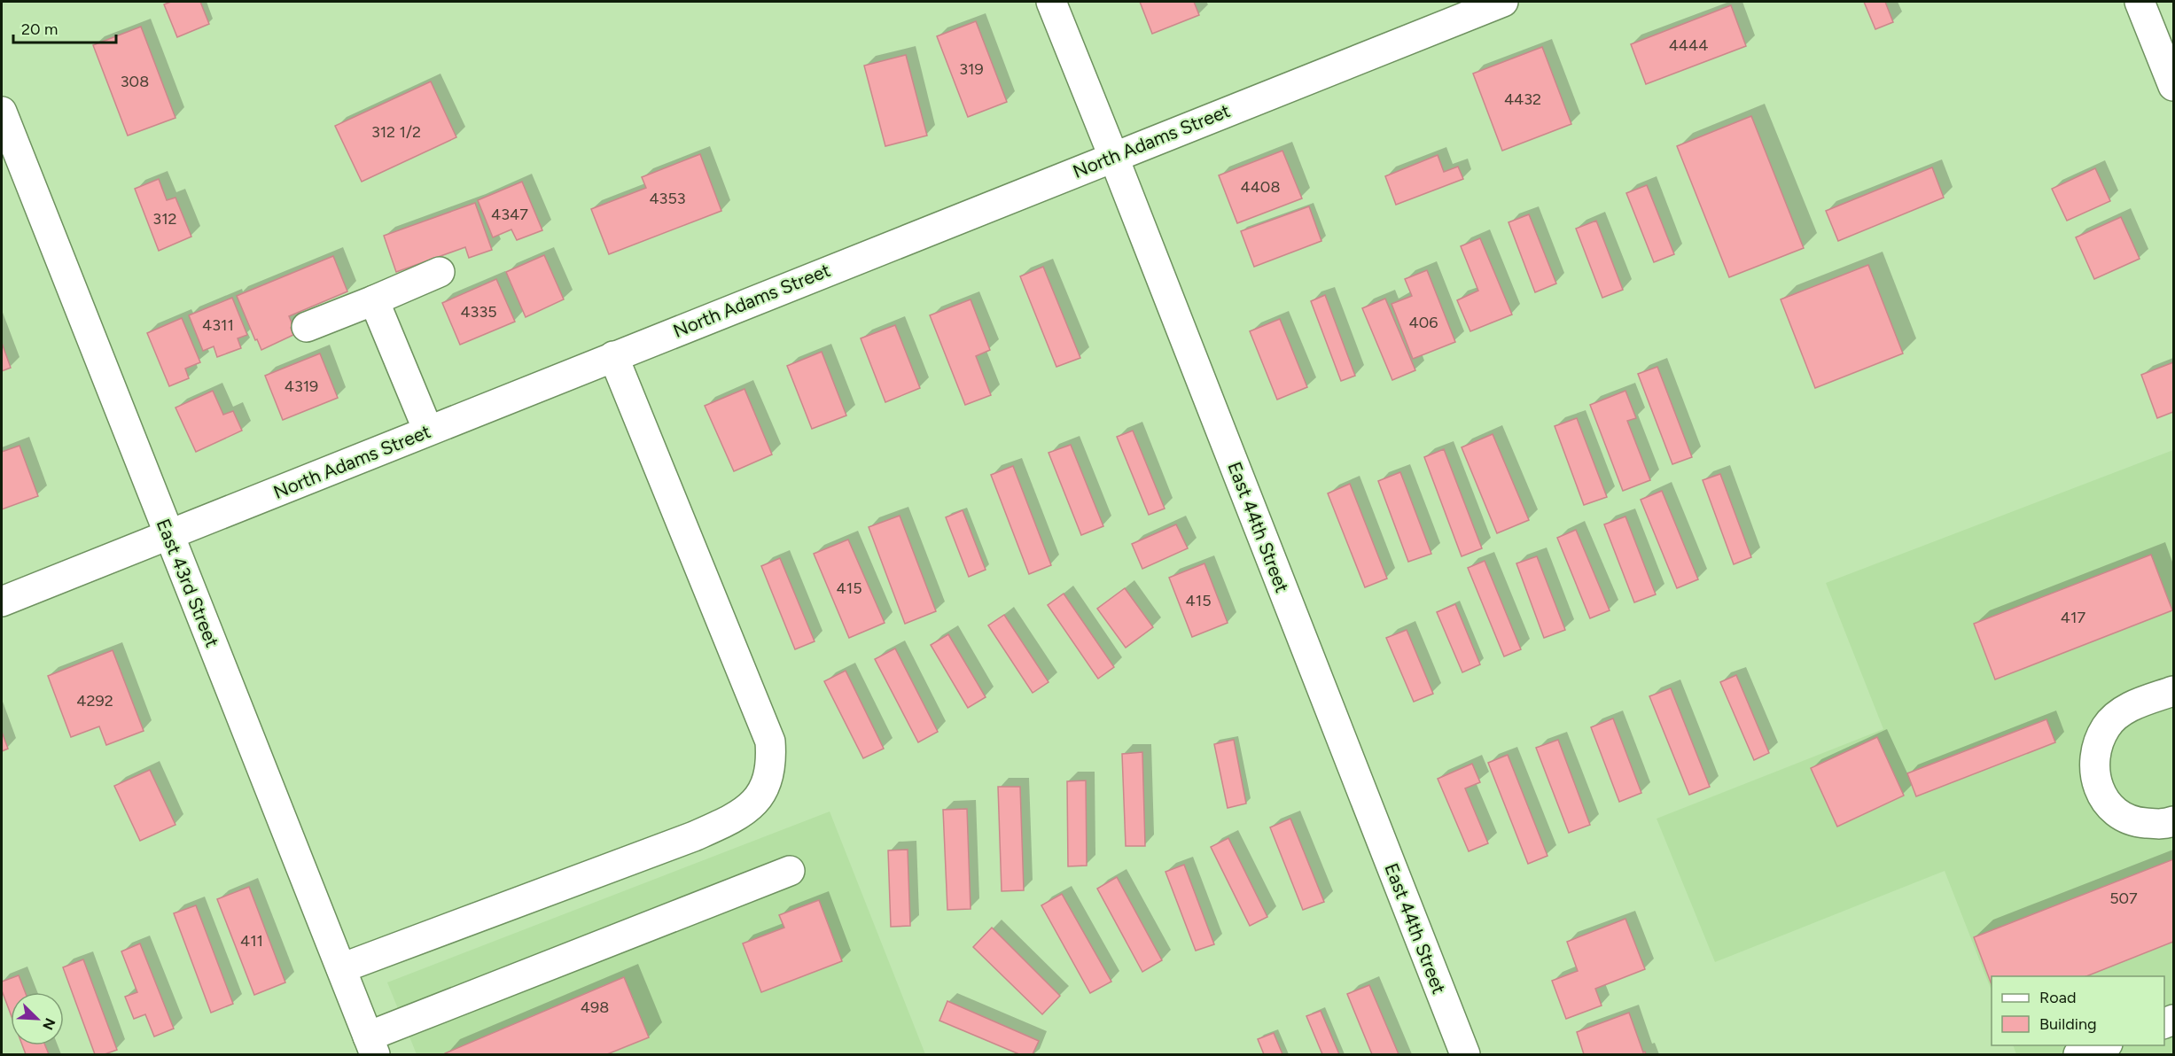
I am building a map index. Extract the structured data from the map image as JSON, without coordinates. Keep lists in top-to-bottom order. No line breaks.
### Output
{"streets":{"street":["North Adams Street","East 44th Street","East 43rd Street"]},"crossings":[["North Adams Street","East 44th Street"],["North Adams Street","East 43rd Street"]],"house_numbers":["4444","319","308","4432","312 1/2","4408","4353","4347","312","4335","406","4311","4319","415","415","417","4292","507","411","498"],"legend":["Road","Building"],"scale_bar":"20 m","north":"bottom right"}
